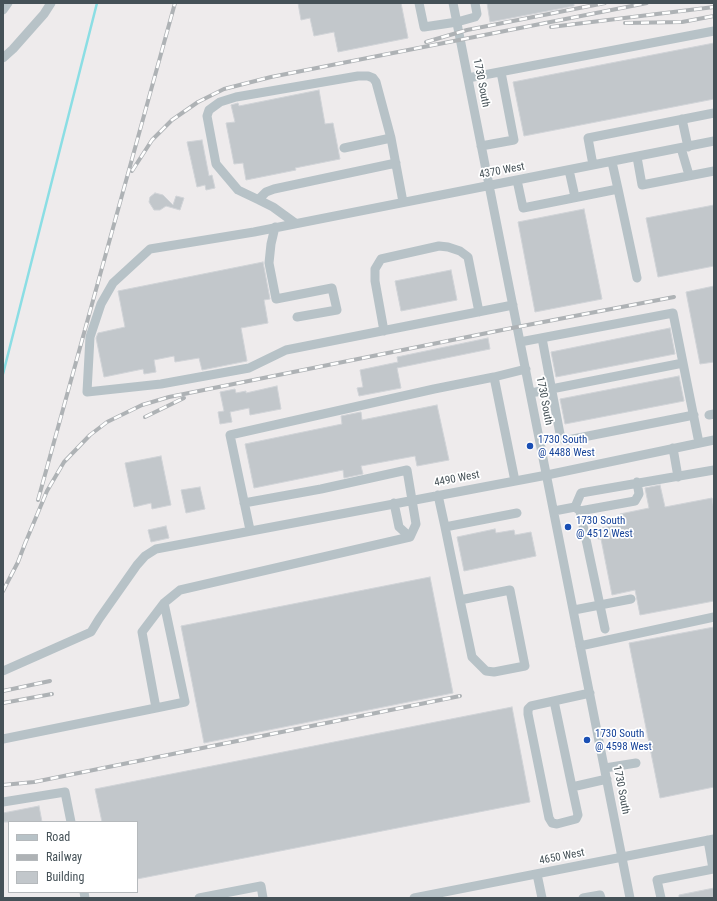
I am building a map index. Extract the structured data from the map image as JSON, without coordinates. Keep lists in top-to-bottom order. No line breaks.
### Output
{"streets":{"street":["1730 South","4370 West","4490 West","4650 West"]},"crossings":[["1730 South","4370 West"],["1730 South","4490 West"],["1730 South","4650 West"]],"places":["1730 South @ 4488 West","1730 South @ 4512 West","1730 South @ 4598 West"],"legend":["Road","Railway","Building"]}
